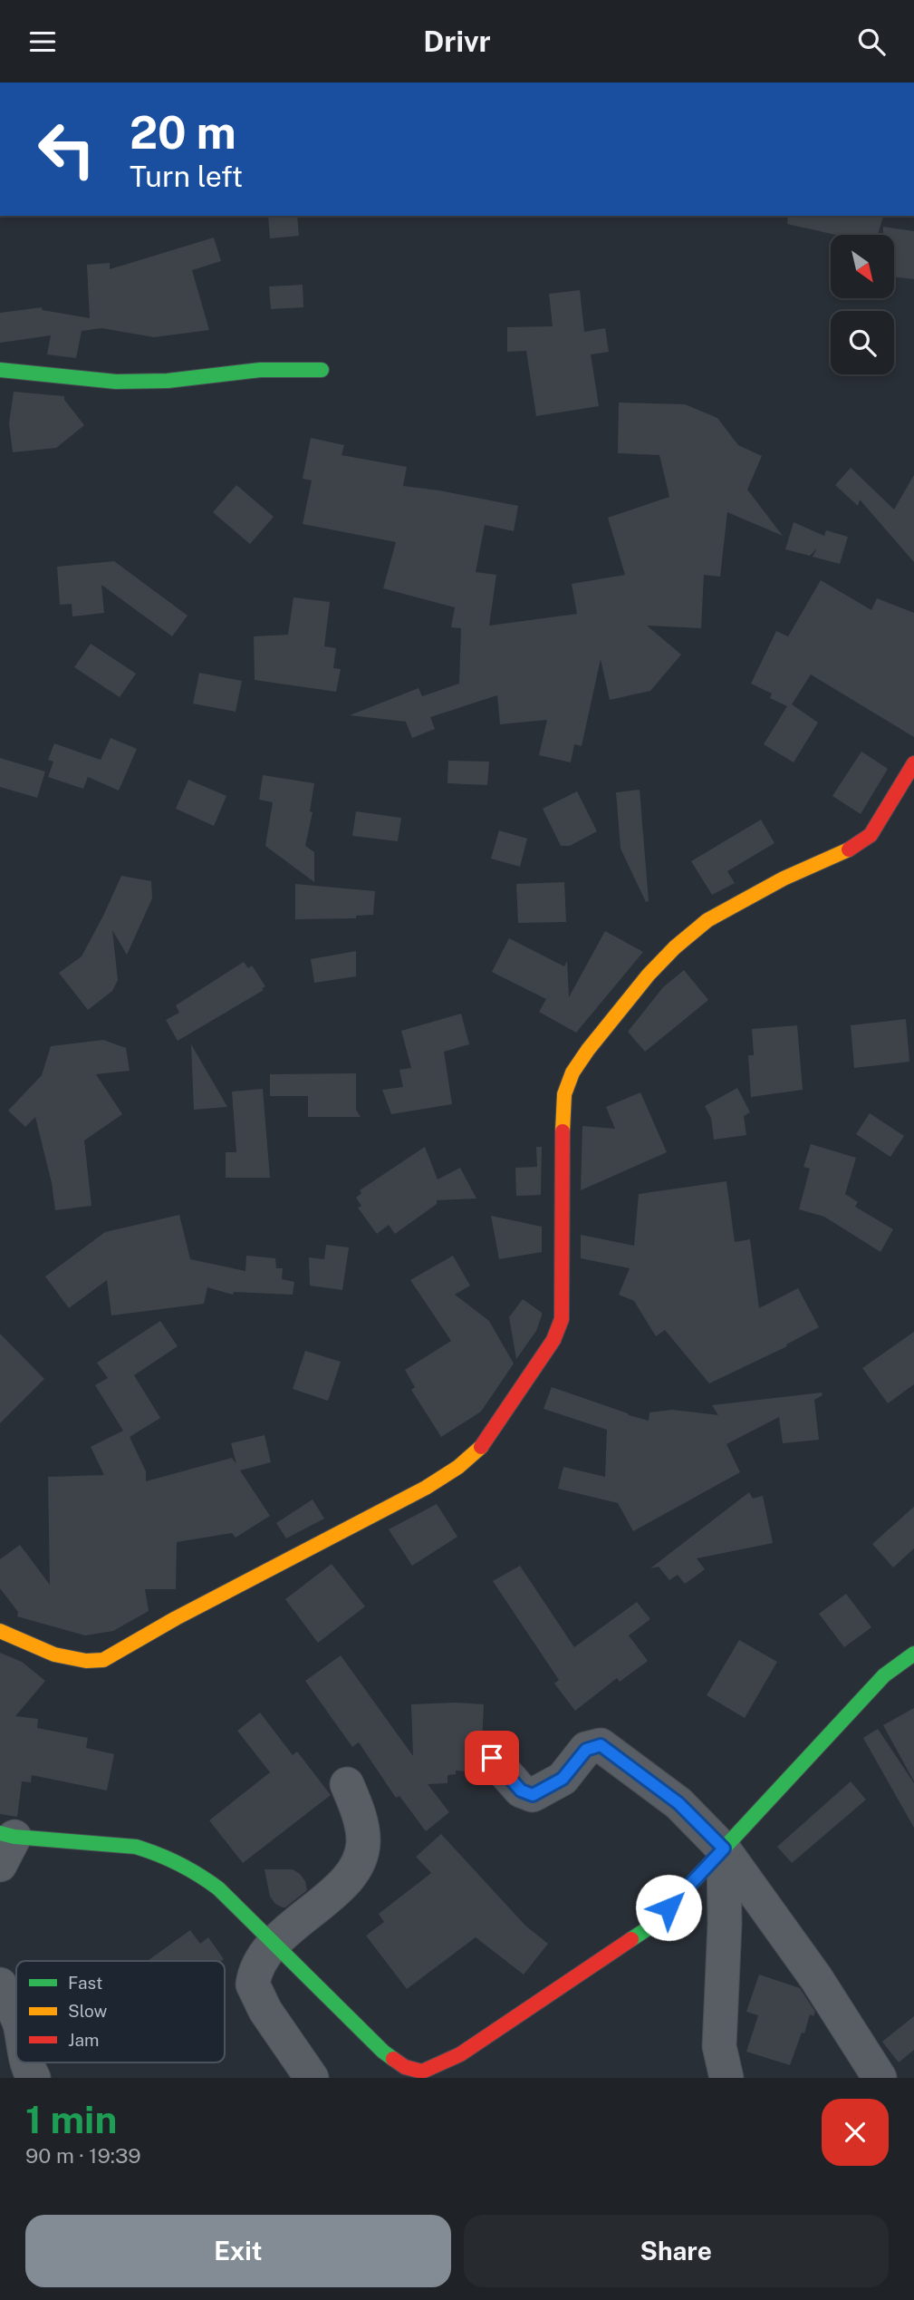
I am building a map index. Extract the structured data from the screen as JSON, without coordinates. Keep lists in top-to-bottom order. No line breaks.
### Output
{"legend":["Fast","Slow","Jam"],"north":"bottom right","page":{"header":"Drivr","turn":["20 m","Turn left"],"heading":["1 min","90 m · 19:39"],"buttons":["Exit","Share"]}}
